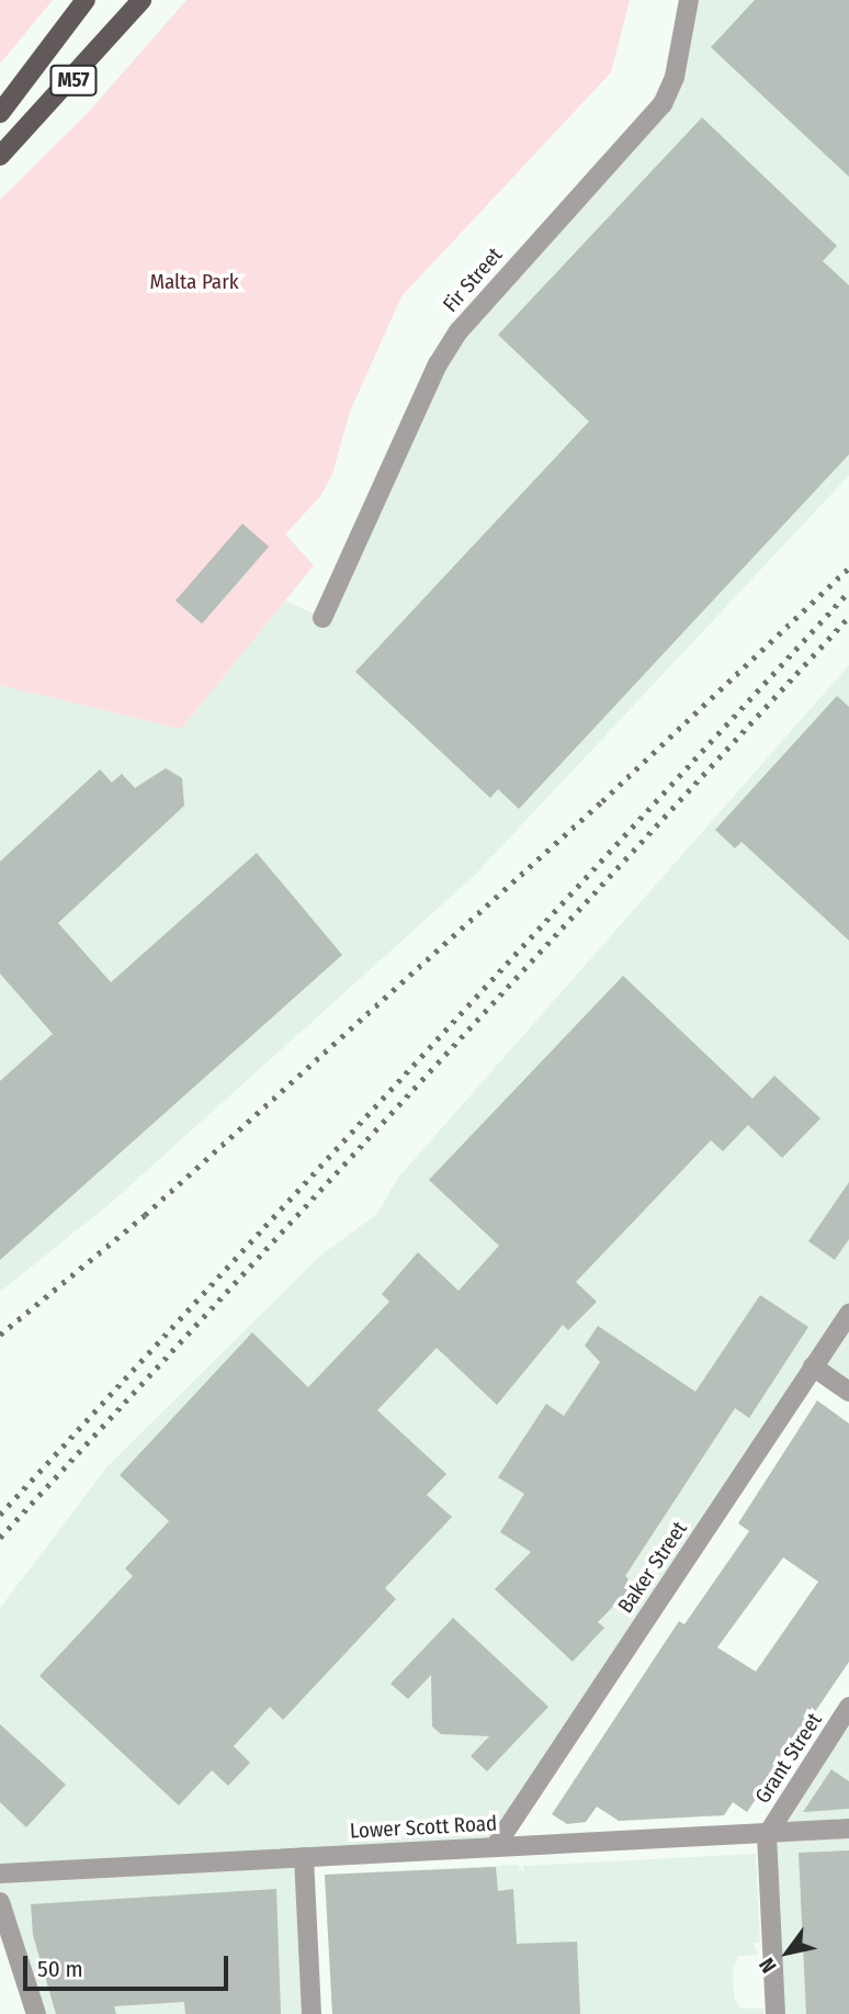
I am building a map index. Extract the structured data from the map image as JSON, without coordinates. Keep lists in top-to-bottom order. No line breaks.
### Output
{"streets":{"main road":["M57"],"street":["Fir Street","Baker Street","Grant Street","Lower Scott Road"]},"crossings":[["Baker Street","Lower Scott Road"],["Grant Street","Lower Scott Road"]],"parks":["Malta Park"],"scale_bar":"50 m","north":"bottom left"}
